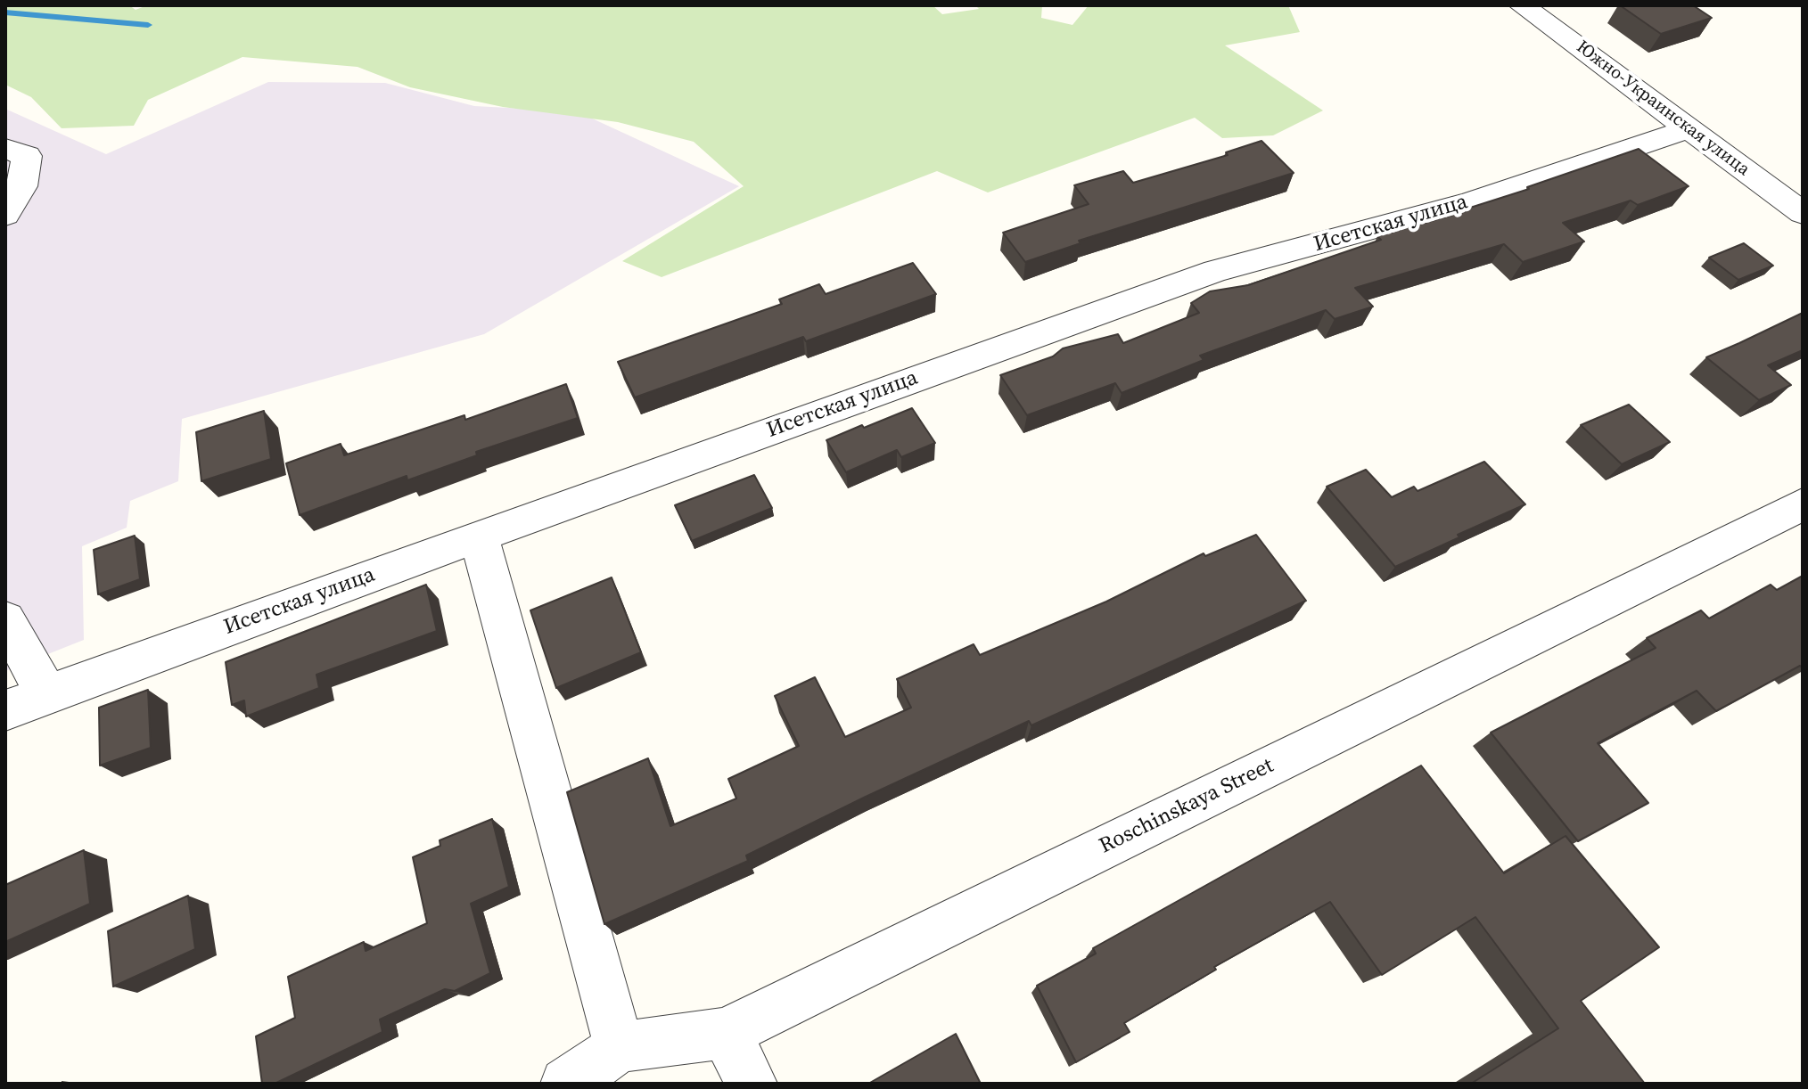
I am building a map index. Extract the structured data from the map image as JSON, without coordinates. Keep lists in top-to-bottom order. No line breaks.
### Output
{"streets":{"street":["Южно-Украинская улица","Исетская улица","Roschinskaya Street"]},"crossings":[["Южно-Украинская улица","Исетская улица"]]}
